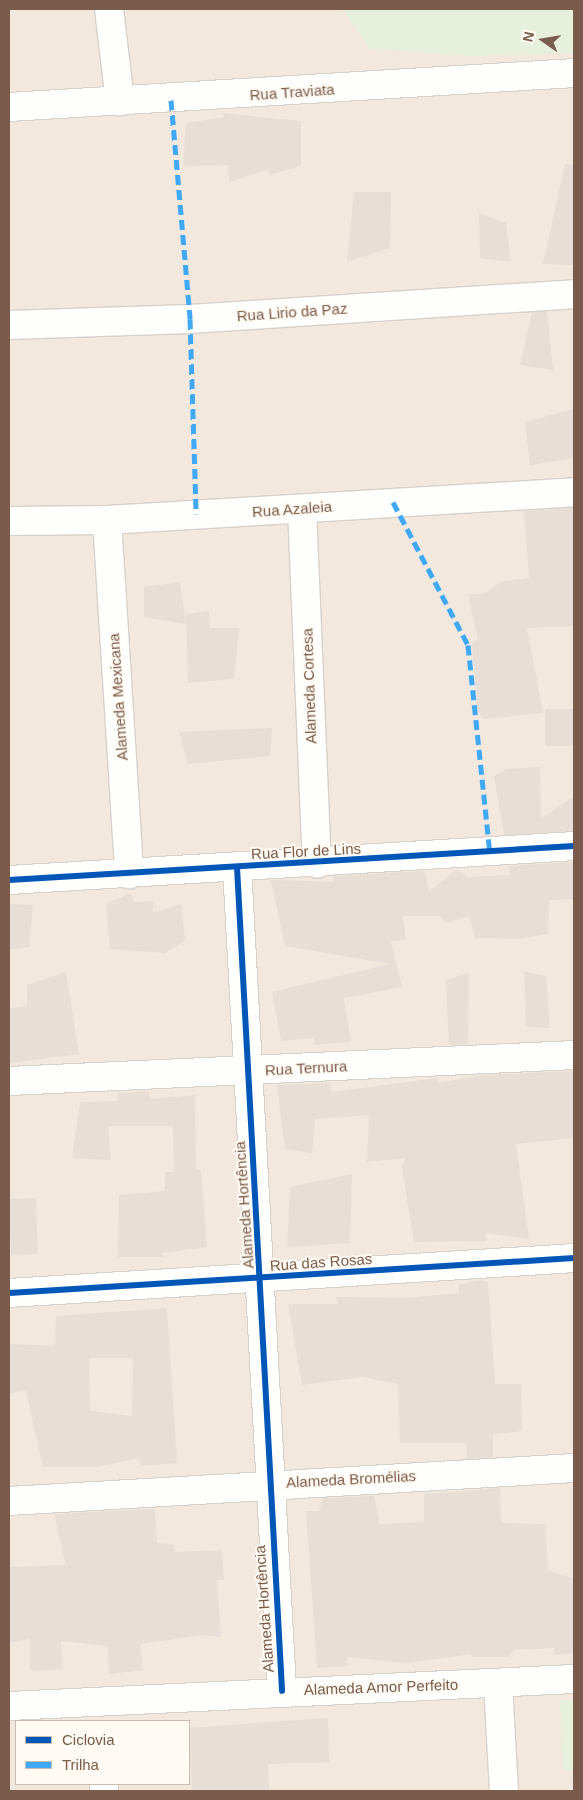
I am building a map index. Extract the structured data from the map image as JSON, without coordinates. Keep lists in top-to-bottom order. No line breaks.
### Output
{"streets":{"street":["Rua Traviata","Rua Lirio da Paz","Rua Azaleia","Alameda Cortesa","Alameda Mexicana","Rua Flor de Lins","Rua Ternura","Alameda Hortência","Rua das Rosas","Alameda Bromélias","Alameda Amor Perfeito"]},"crossings":[["Rua Azaleia","Alameda Cortesa"],["Rua Azaleia","Alameda Mexicana"],["Alameda Cortesa","Rua Flor de Lins"],["Alameda Mexicana","Rua Flor de Lins"],["Rua Flor de Lins","Alameda Hortência"],["Rua Ternura","Alameda Hortência"],["Alameda Hortência","Rua das Rosas"],["Alameda Hortência","Alameda Bromélias"],["Alameda Hortência","Alameda Amor Perfeito"]],"legend":["Ciclovia","Trilha"],"north":"left"}
